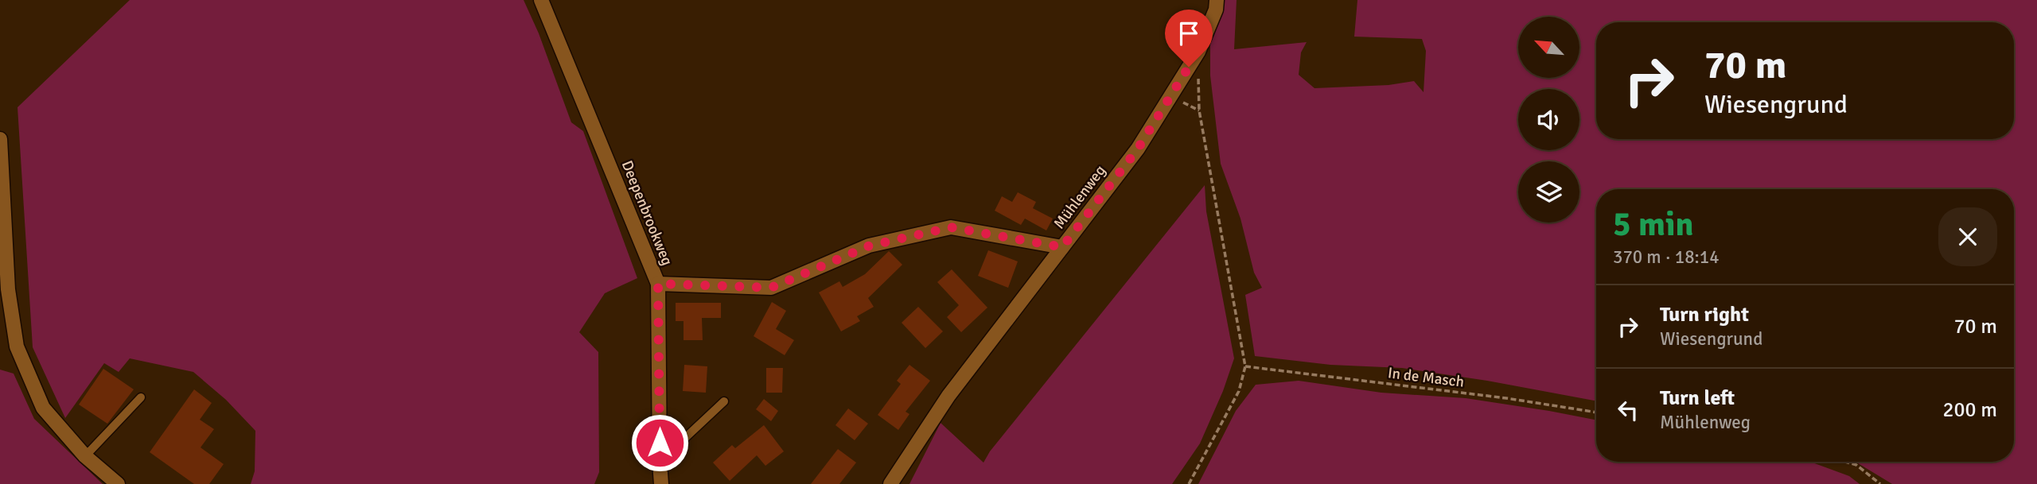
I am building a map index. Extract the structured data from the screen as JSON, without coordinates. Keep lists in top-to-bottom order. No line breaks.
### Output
{"streets":{"street":["Mühlenweg","Deepenbrookweg"],"path":["In de Masch"]},"north":"top left","page":{"turn":["70 m","Wiesengrund"],"heading":["5 min","370 m · 18:14"],"list":[{"name":"Turn right","note":"Wiesengrund","value":"70 m"},{"name":"Turn left","note":"Mühlenweg","value":"200 m"}]}}
